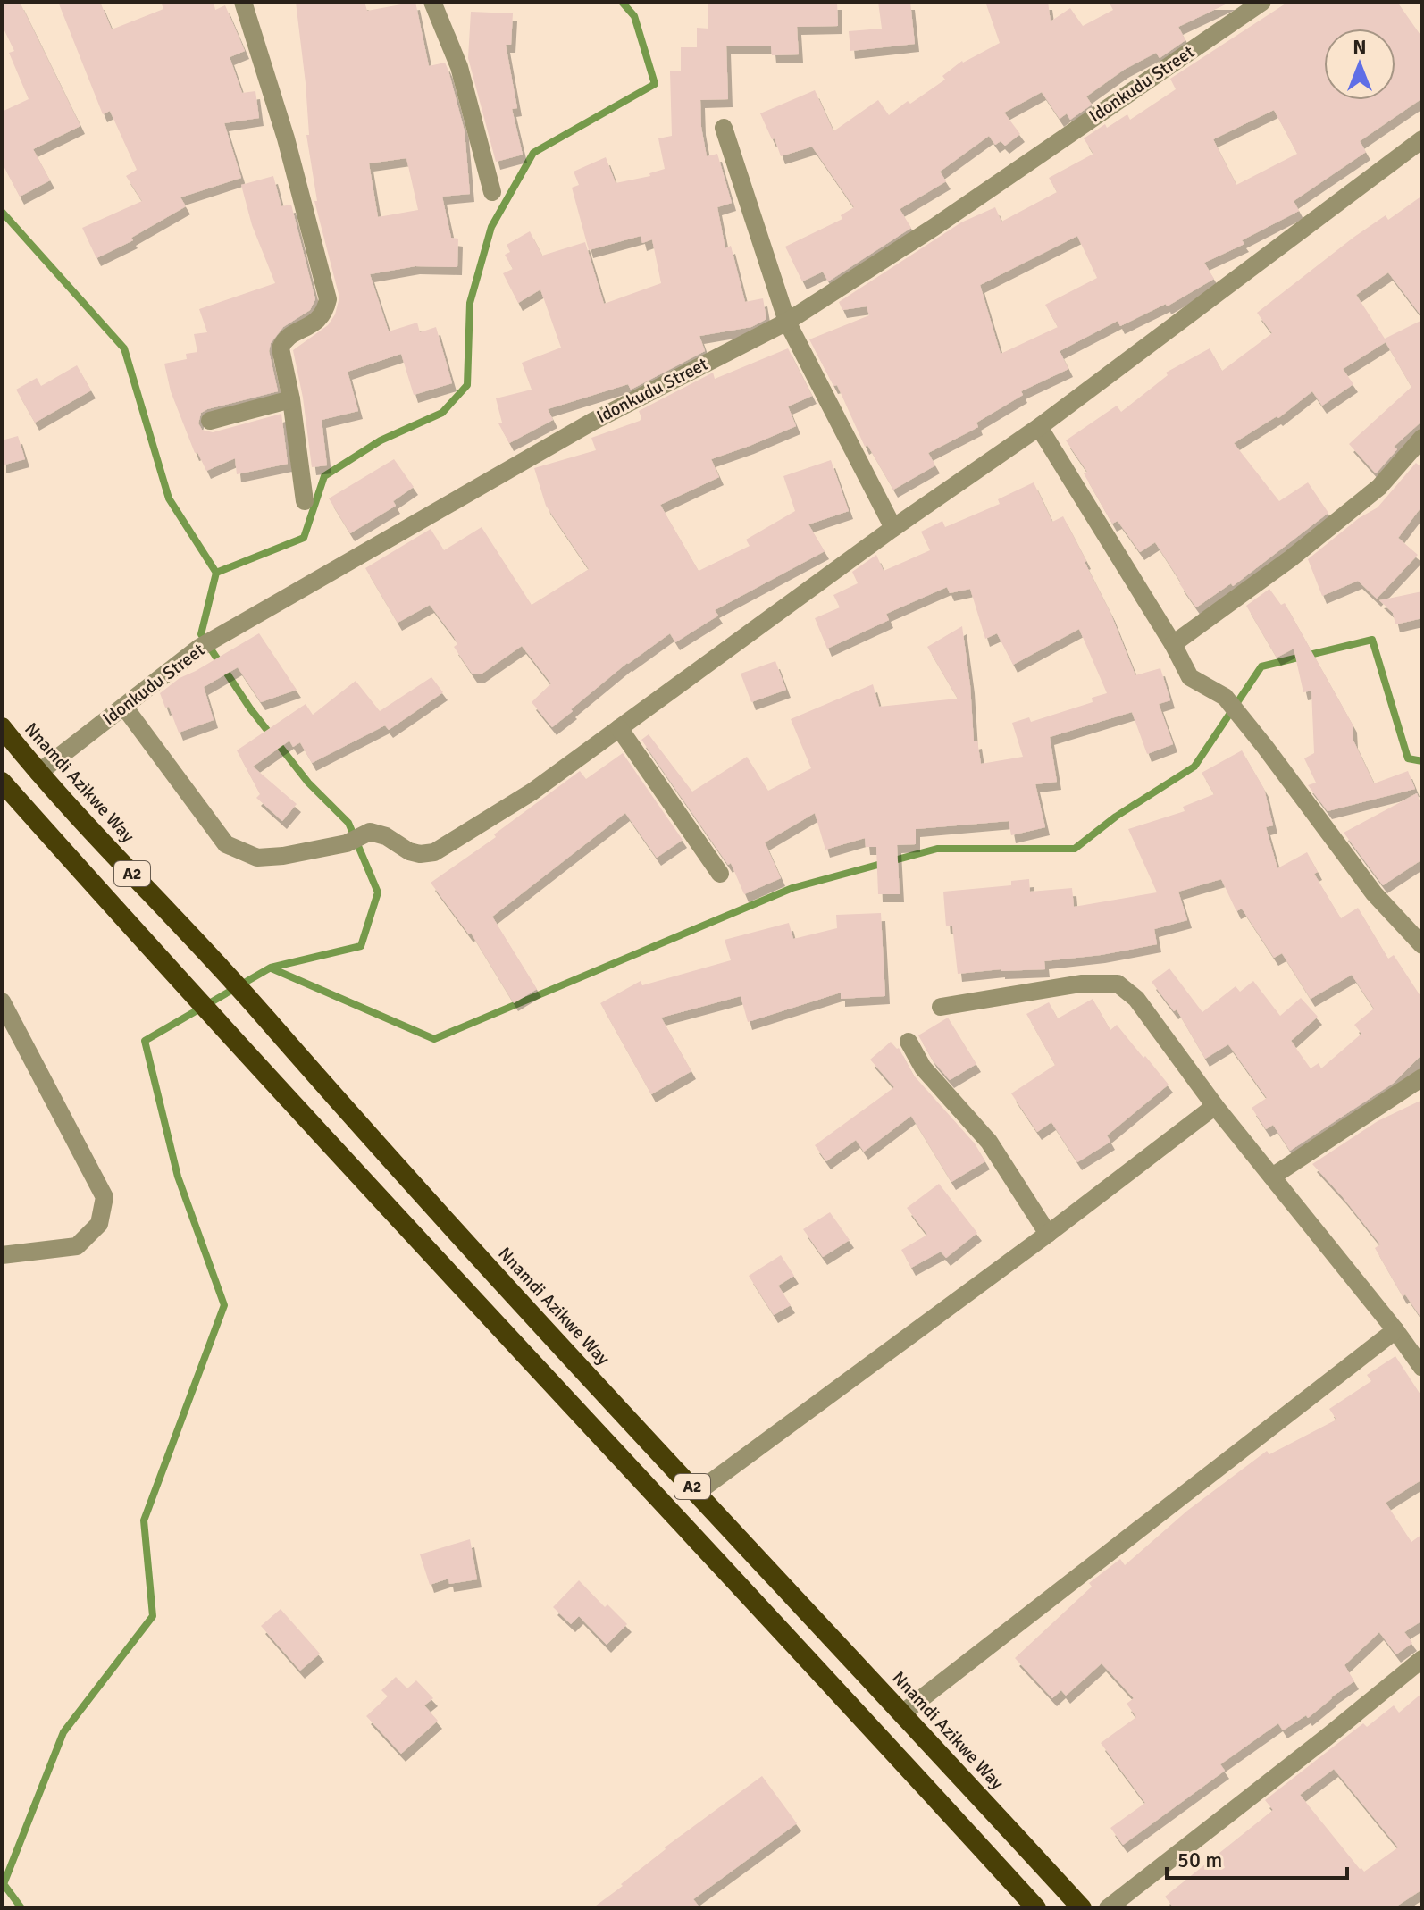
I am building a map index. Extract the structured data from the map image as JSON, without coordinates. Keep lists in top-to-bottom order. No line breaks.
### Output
{"streets":{"highway":["Nnamdi Azikwe Way","A2"],"street":["Idonkudu Street"]},"crossings":[["Idonkudu Street","Nnamdi Azikwe Way"]],"scale_bar":"50 m","north":"top"}
